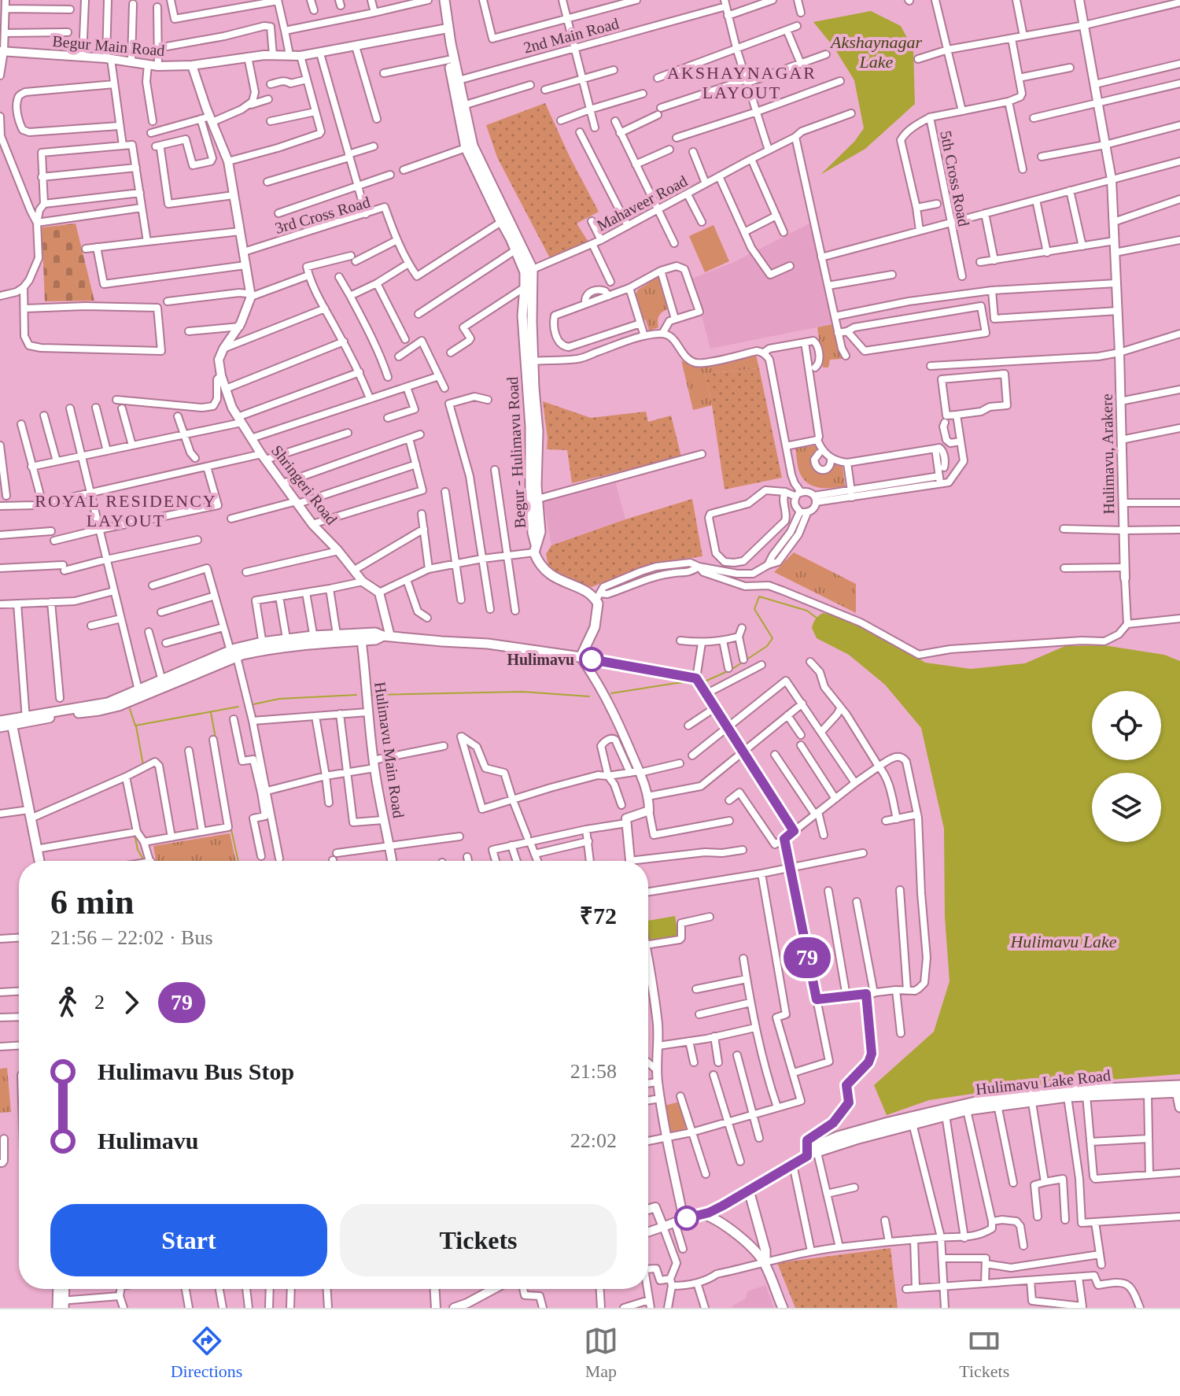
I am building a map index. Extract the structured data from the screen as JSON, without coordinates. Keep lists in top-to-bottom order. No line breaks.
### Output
{"streets":{"main road":["Begur - Hulimavu Road","Hulimavu Lake Road"],"street":["2nd Main Road","Begur Main Road","5th Cross Road","Mahaveer Road","3rd Cross Road","Hulimavu, Arakere","Shringeri Road","Hulimavu Main Road"]},"crossings":[["2nd Main Road","Begur - Hulimavu Road"],["Begur Main Road","Begur - Hulimavu Road"],["Mahaveer Road","Begur - Hulimavu Road"]],"districts":["AKSHAYNAGAR LAYOUT","ROYAL RESIDENCY LAYOUT"],"water":["Akshaynagar Lake","Hulimavu Lake"],"places":["Hulimavu"],"lines":["bus line 79"],"page":{"on_map":"79","heading":["6 min","21:56 – 22:02 · Bus","₹72"],"legs":["2","79"],"list":[{"name":"Hulimavu Bus Stop","value":"21:58"},{"name":"Hulimavu","value":"22:02"}],"buttons":["Start","Tickets"],"tabs":["Directions","Map","Tickets"]}}
